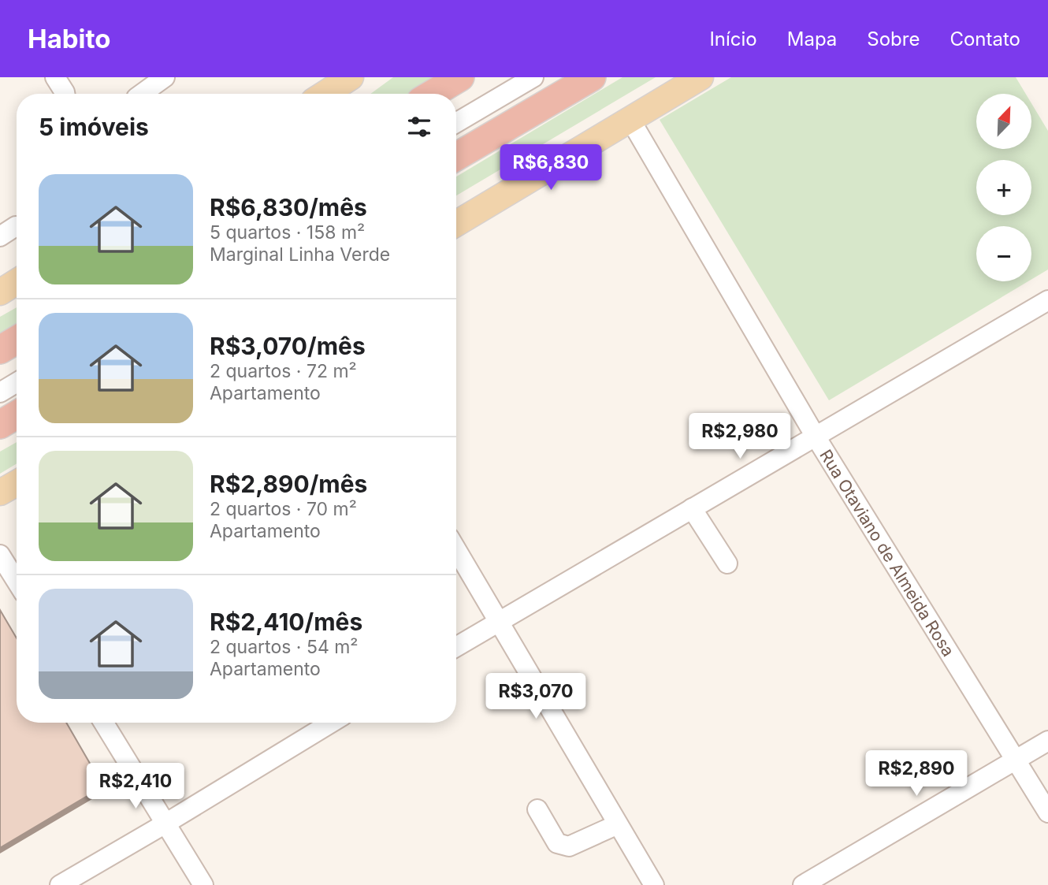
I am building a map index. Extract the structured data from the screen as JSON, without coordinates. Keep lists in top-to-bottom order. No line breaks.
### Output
{"streets":{"street":["Rua Otaviano de Almeida Rosa"]},"north":"top right","page":{"header":"Habito","nav":["Início","Mapa","Sobre","Contato"],"map_buttons":["+","−"],"heading":"5 imóveis","price":["R$6,830","R$2,980","R$3,070","R$2,890","R$2,410"],"list":[{"name":"R$6,830/mês","note":"5 quartos · 158 m² · Marginal Linha Verde"},{"name":"R$3,070/mês","note":"2 quartos · 72 m² · Apartamento"},{"name":"R$2,890/mês","note":"2 quartos · 70 m² · Apartamento"},{"name":"R$2,410/mês","note":"2 quartos · 54 m² · Apartamento"}]}}
